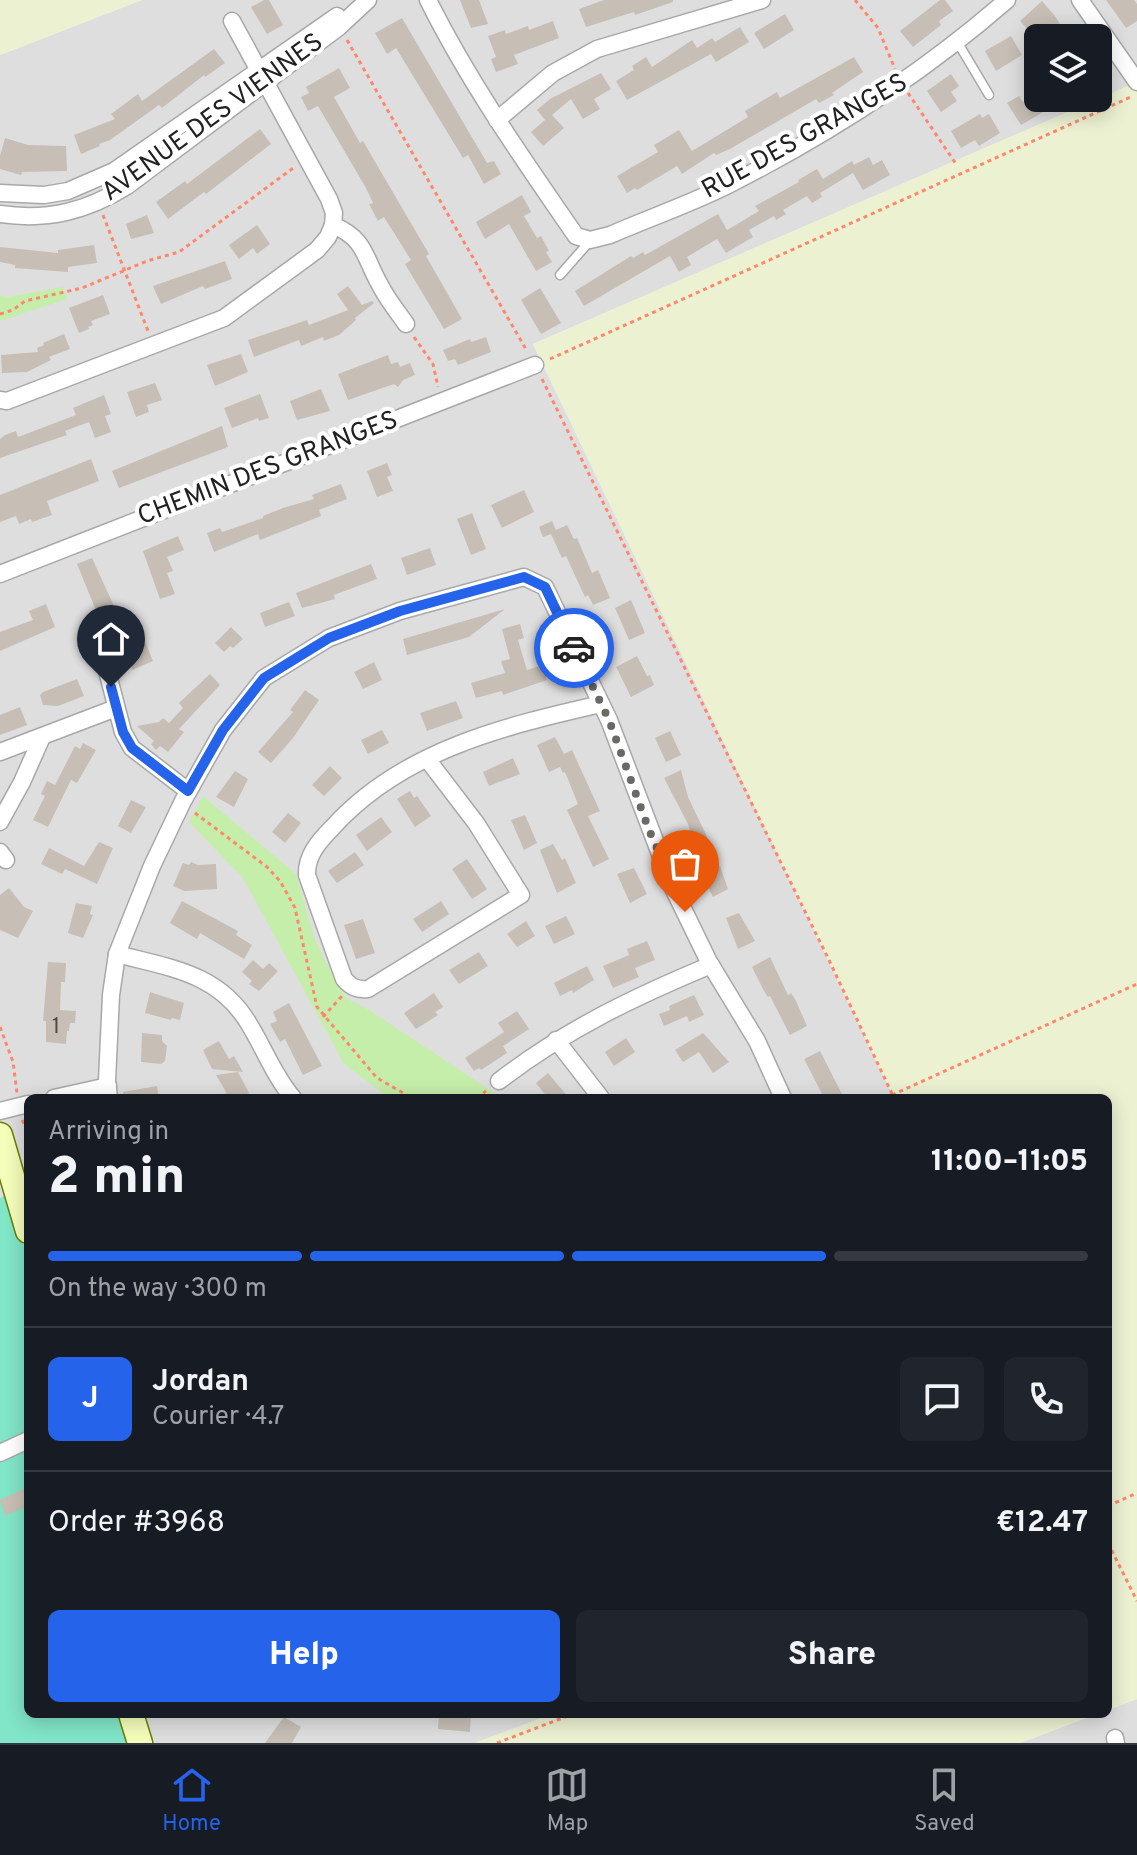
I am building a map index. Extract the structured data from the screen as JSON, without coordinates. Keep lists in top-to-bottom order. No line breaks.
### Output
{"streets":{"street":["AVENUE DES VIENNES","RUE DES GRANGES","CHEMIN DES GRANGES"]},"house_numbers":["1"],"page":{"heading":["2 min","Arriving in","11:00–11:05"],"panel":["Jordan","Courier · 4.7","Order #3968","€12.47"],"bar":"On the way · 300 m","round":"J","buttons":["Help","Share"],"tabs":["Home","Map","Saved"]}}
